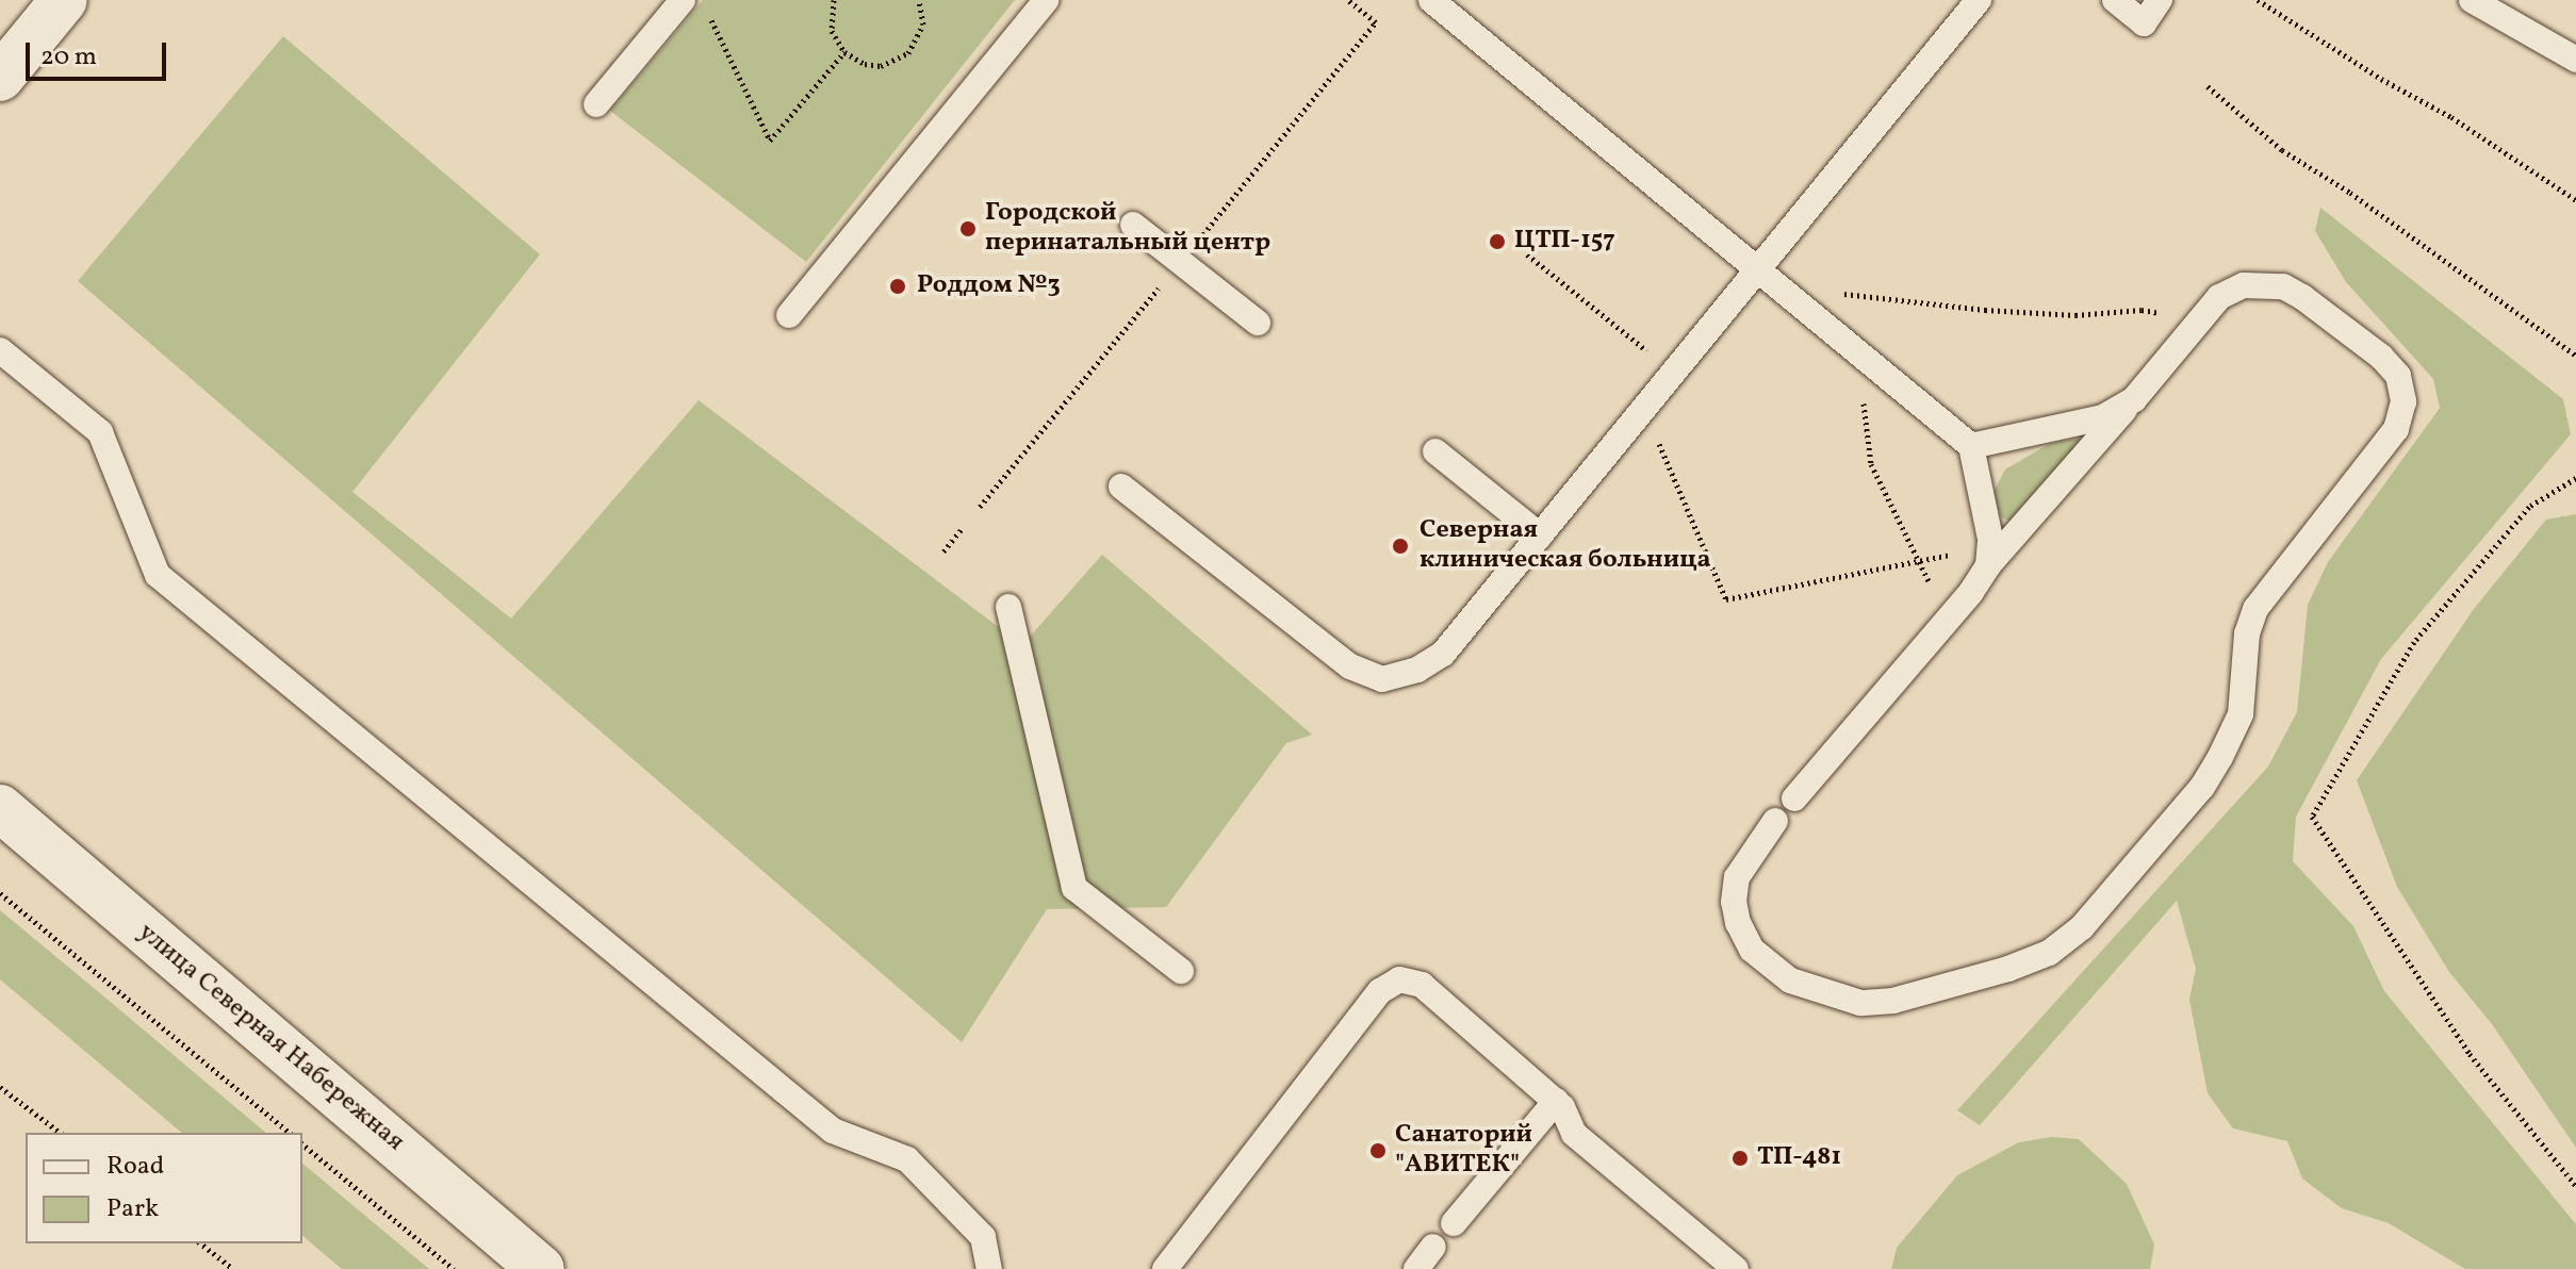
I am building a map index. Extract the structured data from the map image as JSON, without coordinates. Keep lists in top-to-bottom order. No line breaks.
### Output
{"streets":{"street":["улица Северная Набережная"]},"places":["Городской перинатальный центр","ЦТП-157","Роддом №3","Северная клиническая больница","Санаторий \"АВИТЕК\"","ТП-481"],"legend":["Road","Park"],"scale_bar":"20 m"}
